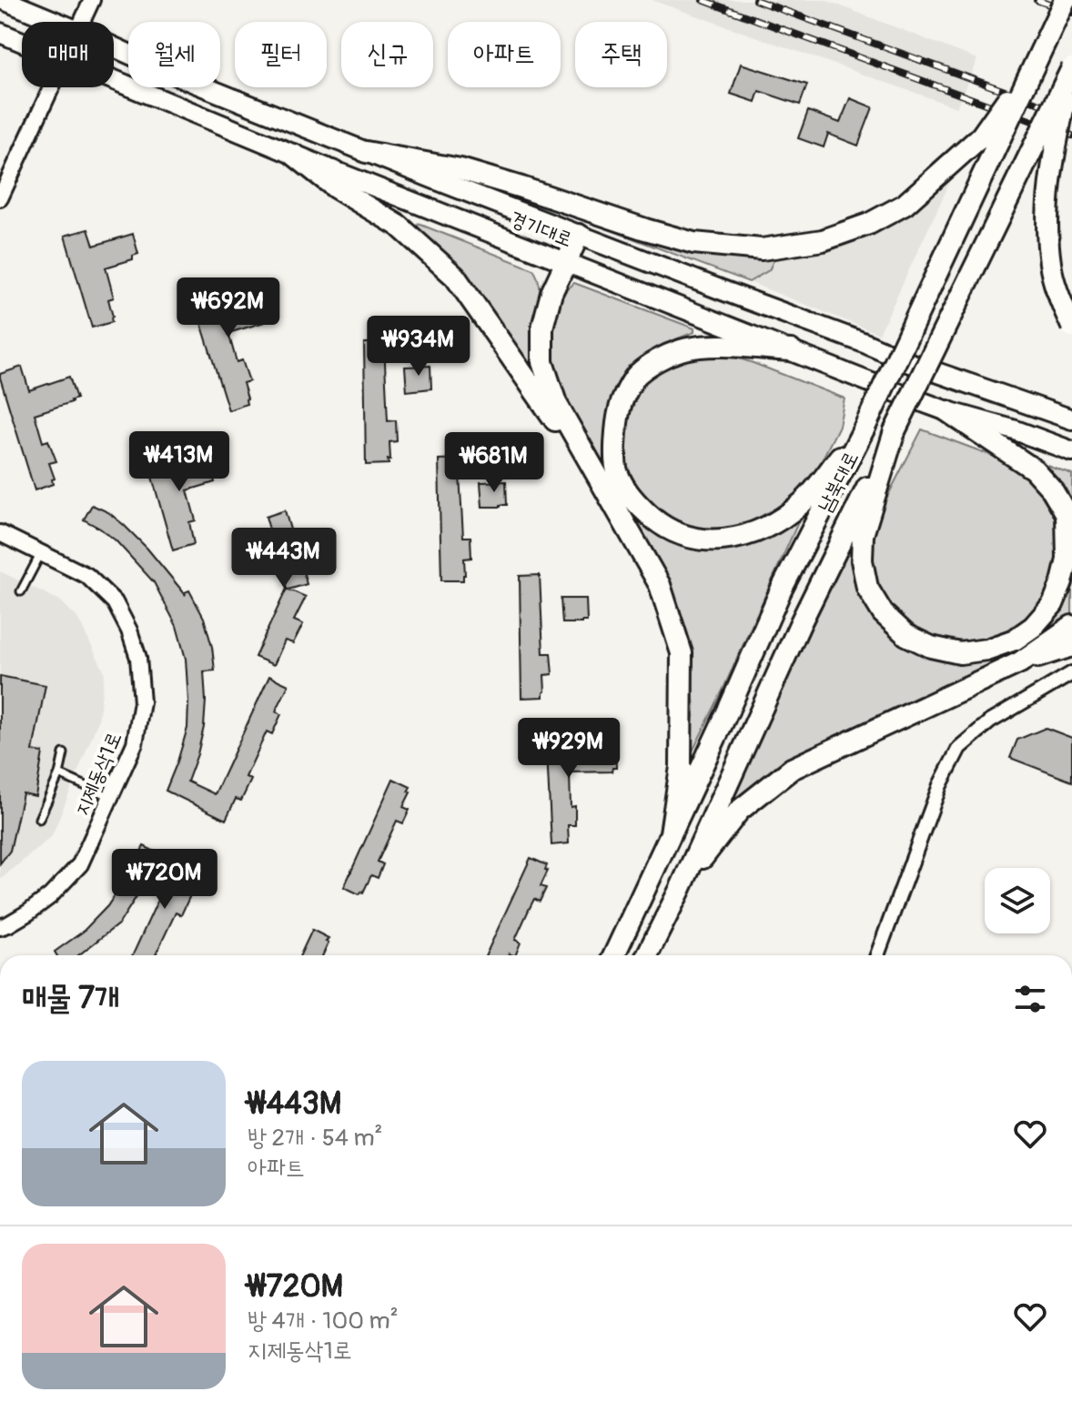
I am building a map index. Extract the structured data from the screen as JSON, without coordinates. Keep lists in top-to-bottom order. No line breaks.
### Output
{"streets":{"highway":["남북대로"],"main road":["경기대로"],"street":["지제동삭1로"]},"page":{"chip":["매매","월세","필터","신규","아파트","주택"],"price":["₩692M","₩934M","₩413M","₩681M","₩443M","₩929M","₩720M"],"heading":"매물 7개","list":[{"name":"₩443M","note":"방 2개 · 54 m² · 아파트"},{"name":"₩720M","note":"방 4개 · 100 m² · 지제동삭1로"}]}}
